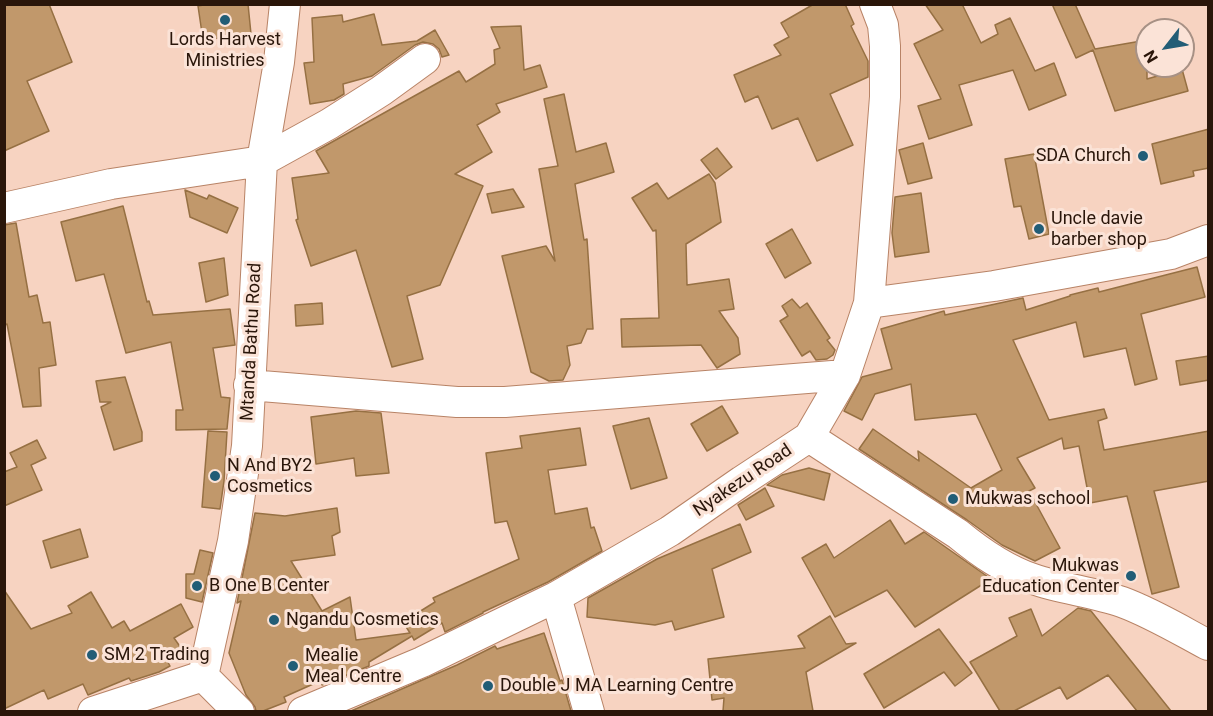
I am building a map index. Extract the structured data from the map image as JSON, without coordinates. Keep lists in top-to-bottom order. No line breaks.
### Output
{"streets":{"street":["Mtanda Bathu Road","Nyakezu Road"]},"places":["Lords Harvest Ministries","SDA Church","Uncle davie barber shop","N And BY2 Cosmetics","Mukwas school","Mukwas Education Center","B One B Center","Ngandu Cosmetics","SM 2 Trading","Mealie Meal Centre","Double J MA Learning Centre"],"north":"bottom left"}
